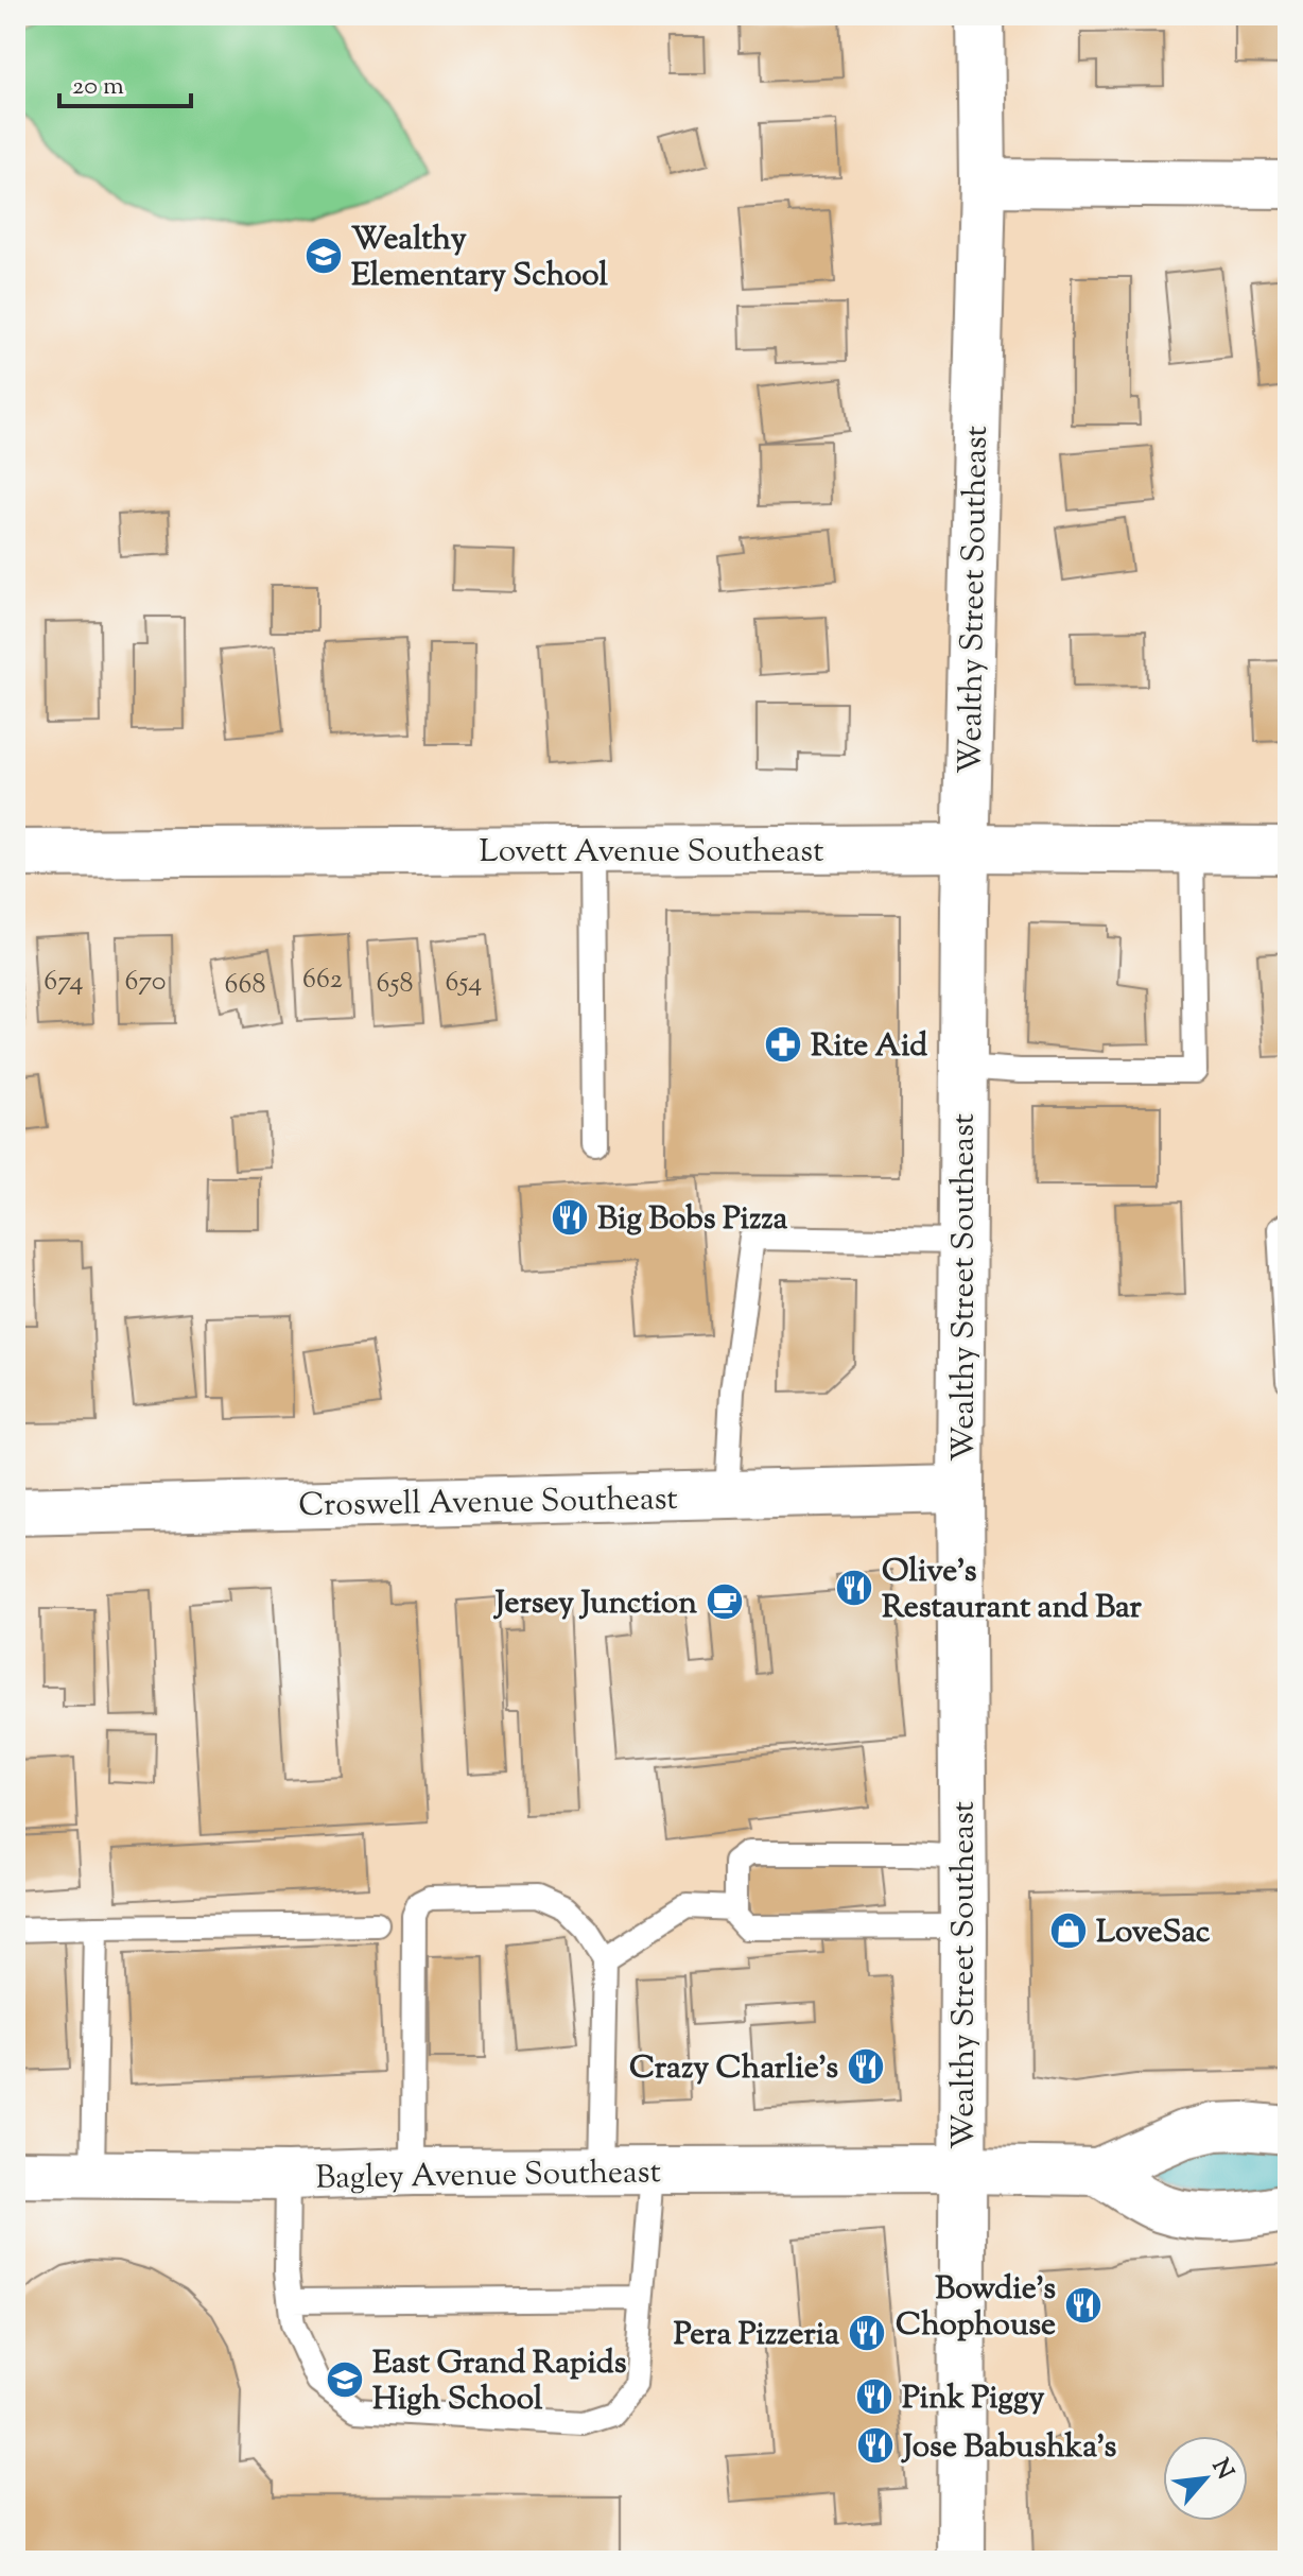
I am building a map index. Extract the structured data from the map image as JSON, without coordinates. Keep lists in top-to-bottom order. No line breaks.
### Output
{"streets":{"street":["Wealthy Street Southeast","Lovett Avenue Southeast","Croswell Avenue Southeast","Bagley Avenue Southeast"]},"crossings":[["Wealthy Street Southeast","Lovett Avenue Southeast"],["Wealthy Street Southeast","Croswell Avenue Southeast"],["Wealthy Street Southeast","Bagley Avenue Southeast"]],"places":{"school or university":["Wealthy Elementary School","East Grand Rapids High School"],"pharmacy":["Rite Aid"],"restaurant":["Big Bobs Pizza","Olive’s Restaurant and Bar","Crazy Charlie's","Bowdie's Chophouse","Pera Pizzeria","Pink Piggy","Jose Babushka's"],"cafe":["Jersey Junction"],"shop":["LoveSac"]},"house_numbers":["662","674","670","654","658","668"],"scale_bar":"20 m","north":"top right"}
